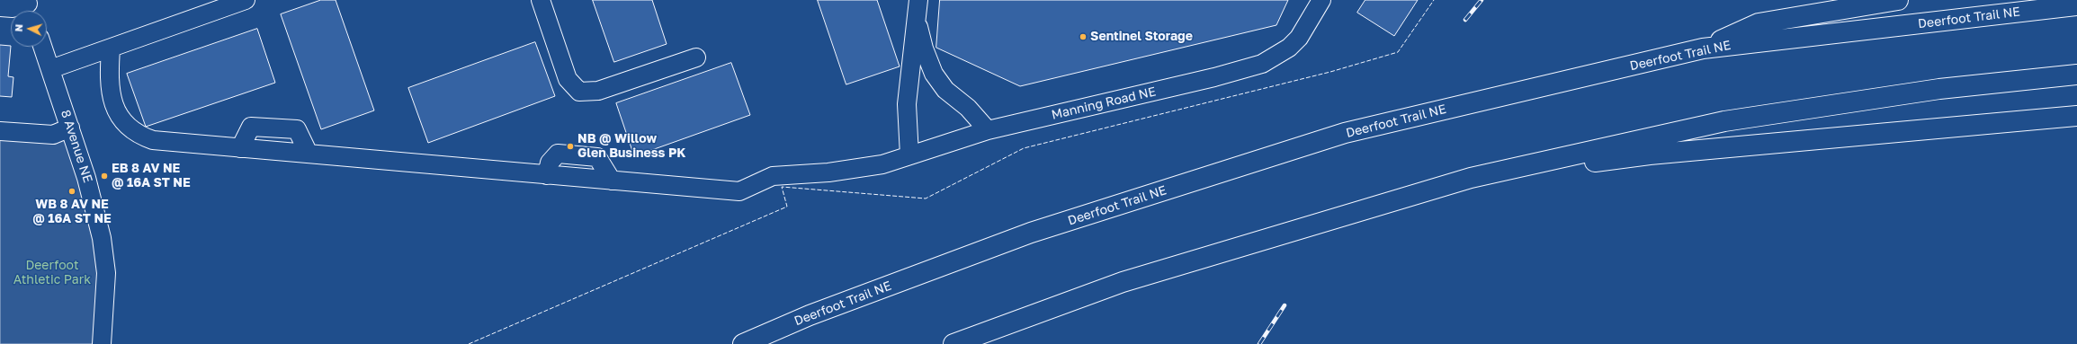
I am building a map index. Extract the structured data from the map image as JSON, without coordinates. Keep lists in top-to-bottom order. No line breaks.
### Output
{"streets":{"highway":["Deerfoot Trail NE"],"street":["Manning Road NE","8 Avenue NE"]},"parks":["Deerfoot Athletic Park"],"places":["Sentinel Storage","NB @ Willow Glen Business PK","EB 8 AV NE @ 16A ST NE","WB 8 AV NE @ 16A ST NE"],"north":"left"}
